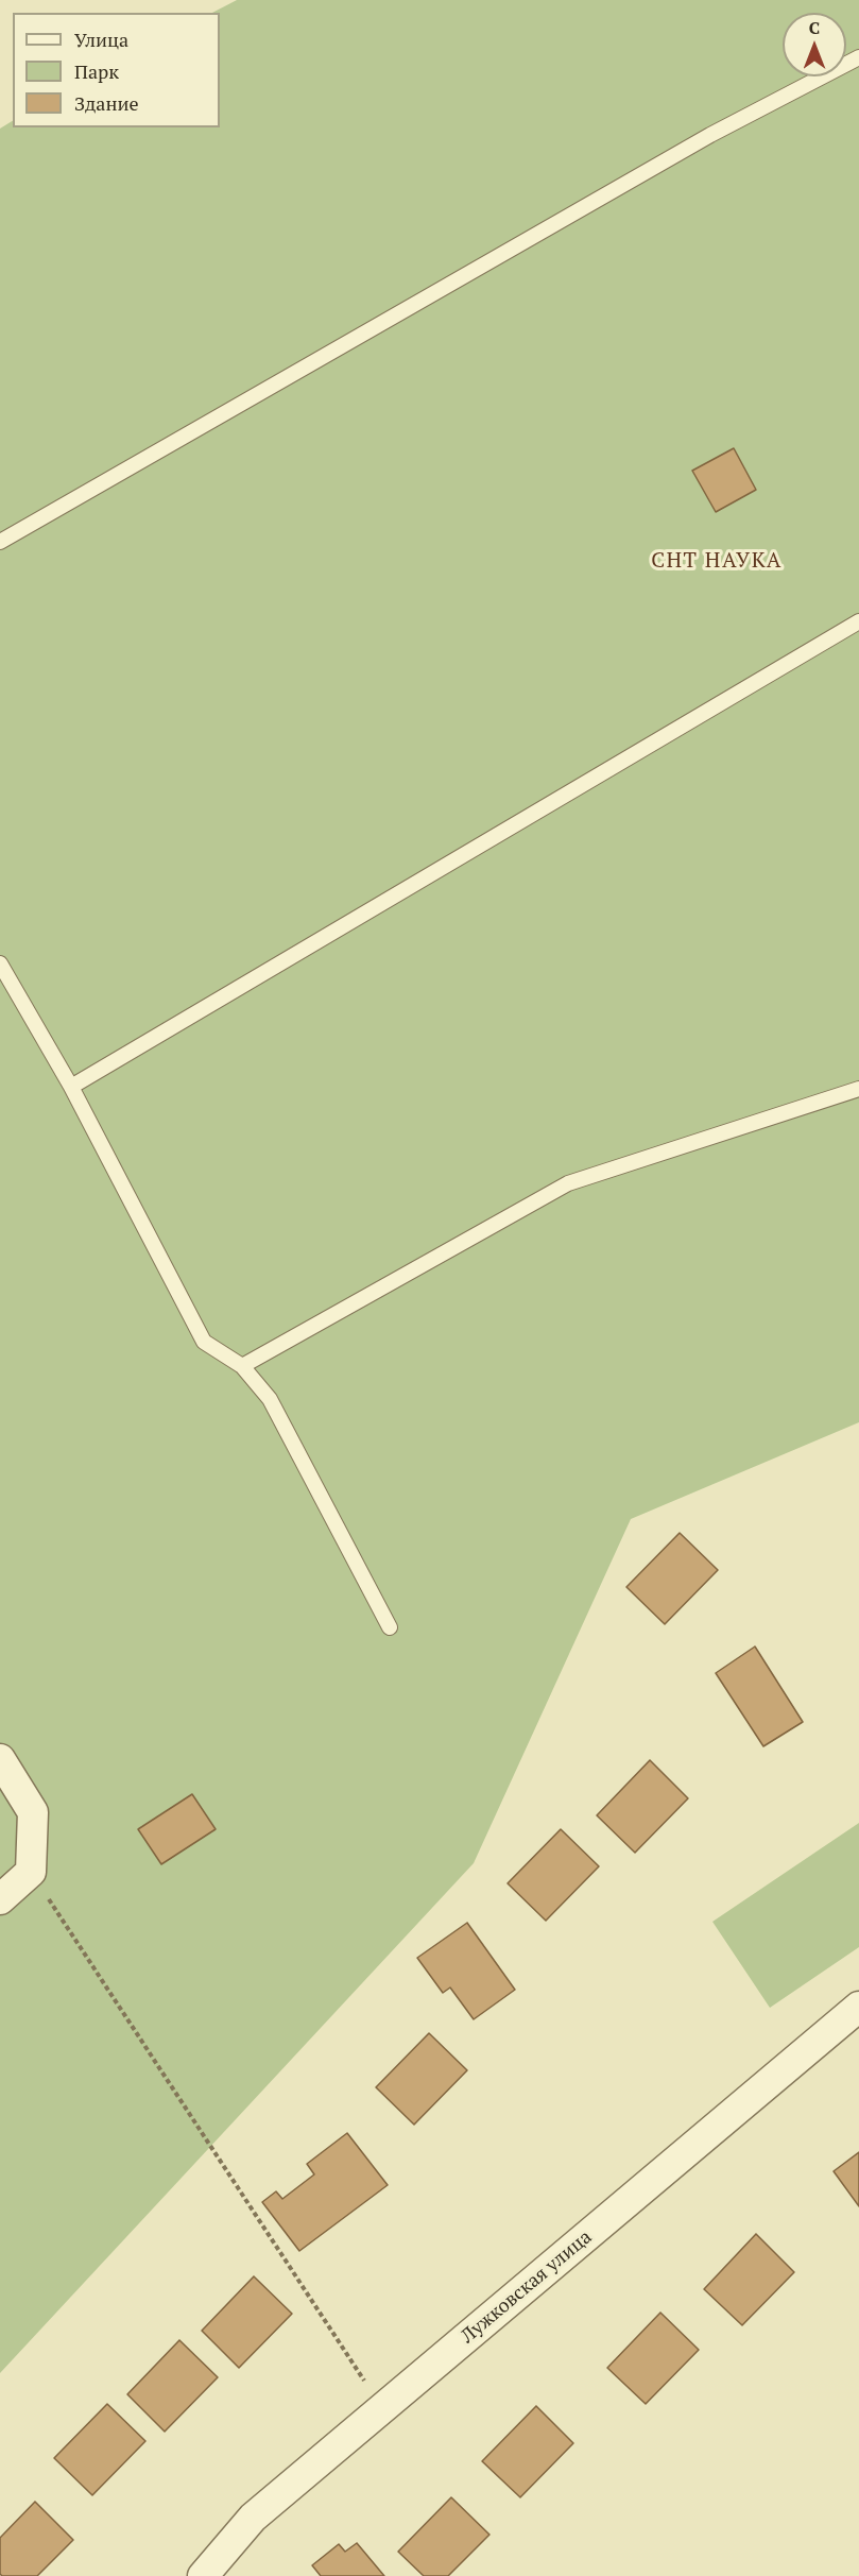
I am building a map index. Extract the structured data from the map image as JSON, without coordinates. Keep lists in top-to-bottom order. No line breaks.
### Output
{"streets":{"street":["Лужковская улица"]},"districts":["СНТ НАУКА"],"legend":["Улица","Парк","Здание"],"north":"top"}
